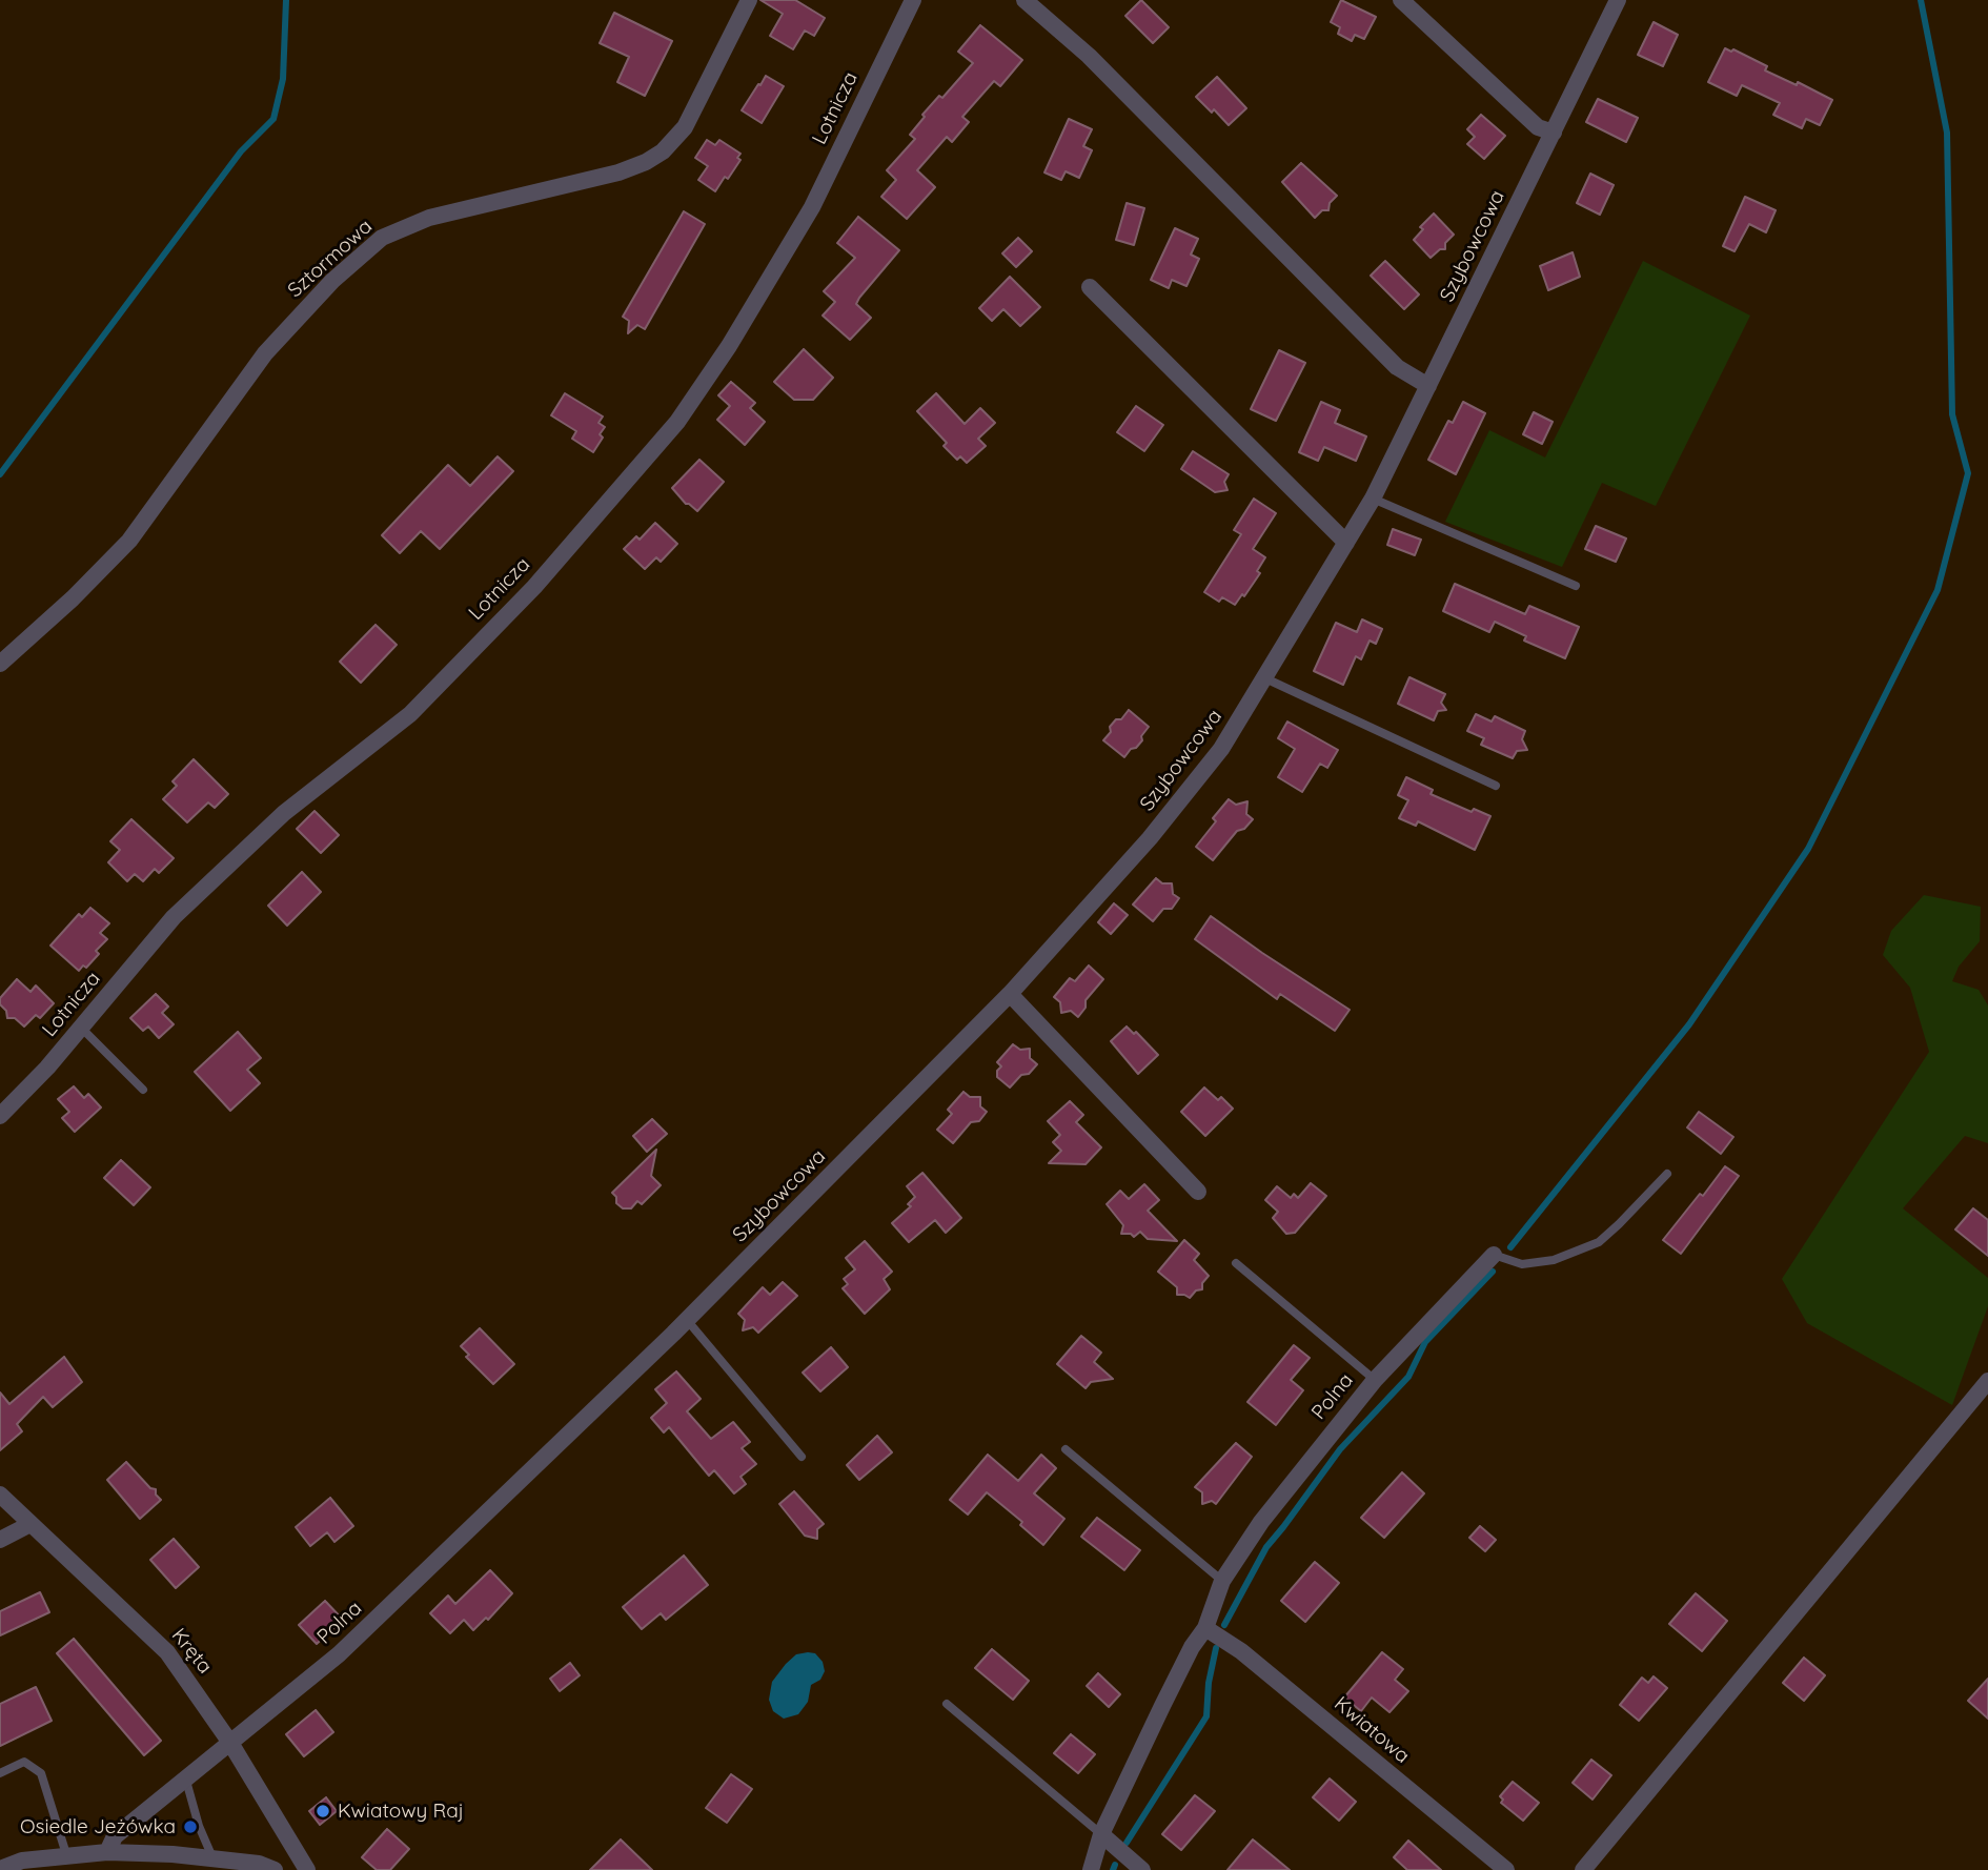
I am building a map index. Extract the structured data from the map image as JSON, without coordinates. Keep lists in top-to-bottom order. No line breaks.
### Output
{"streets":{"street":["Lotnicza","Szybowcowa","Sztormowa","Polna","Kręta","Kwiatowa"]},"crossings":[["Szybowcowa","Polna"],["Polna","Kręta"],["Polna","Kwiatowa"]],"places":["Kwiatowy Raj","Osiedle Jeżówka"]}
